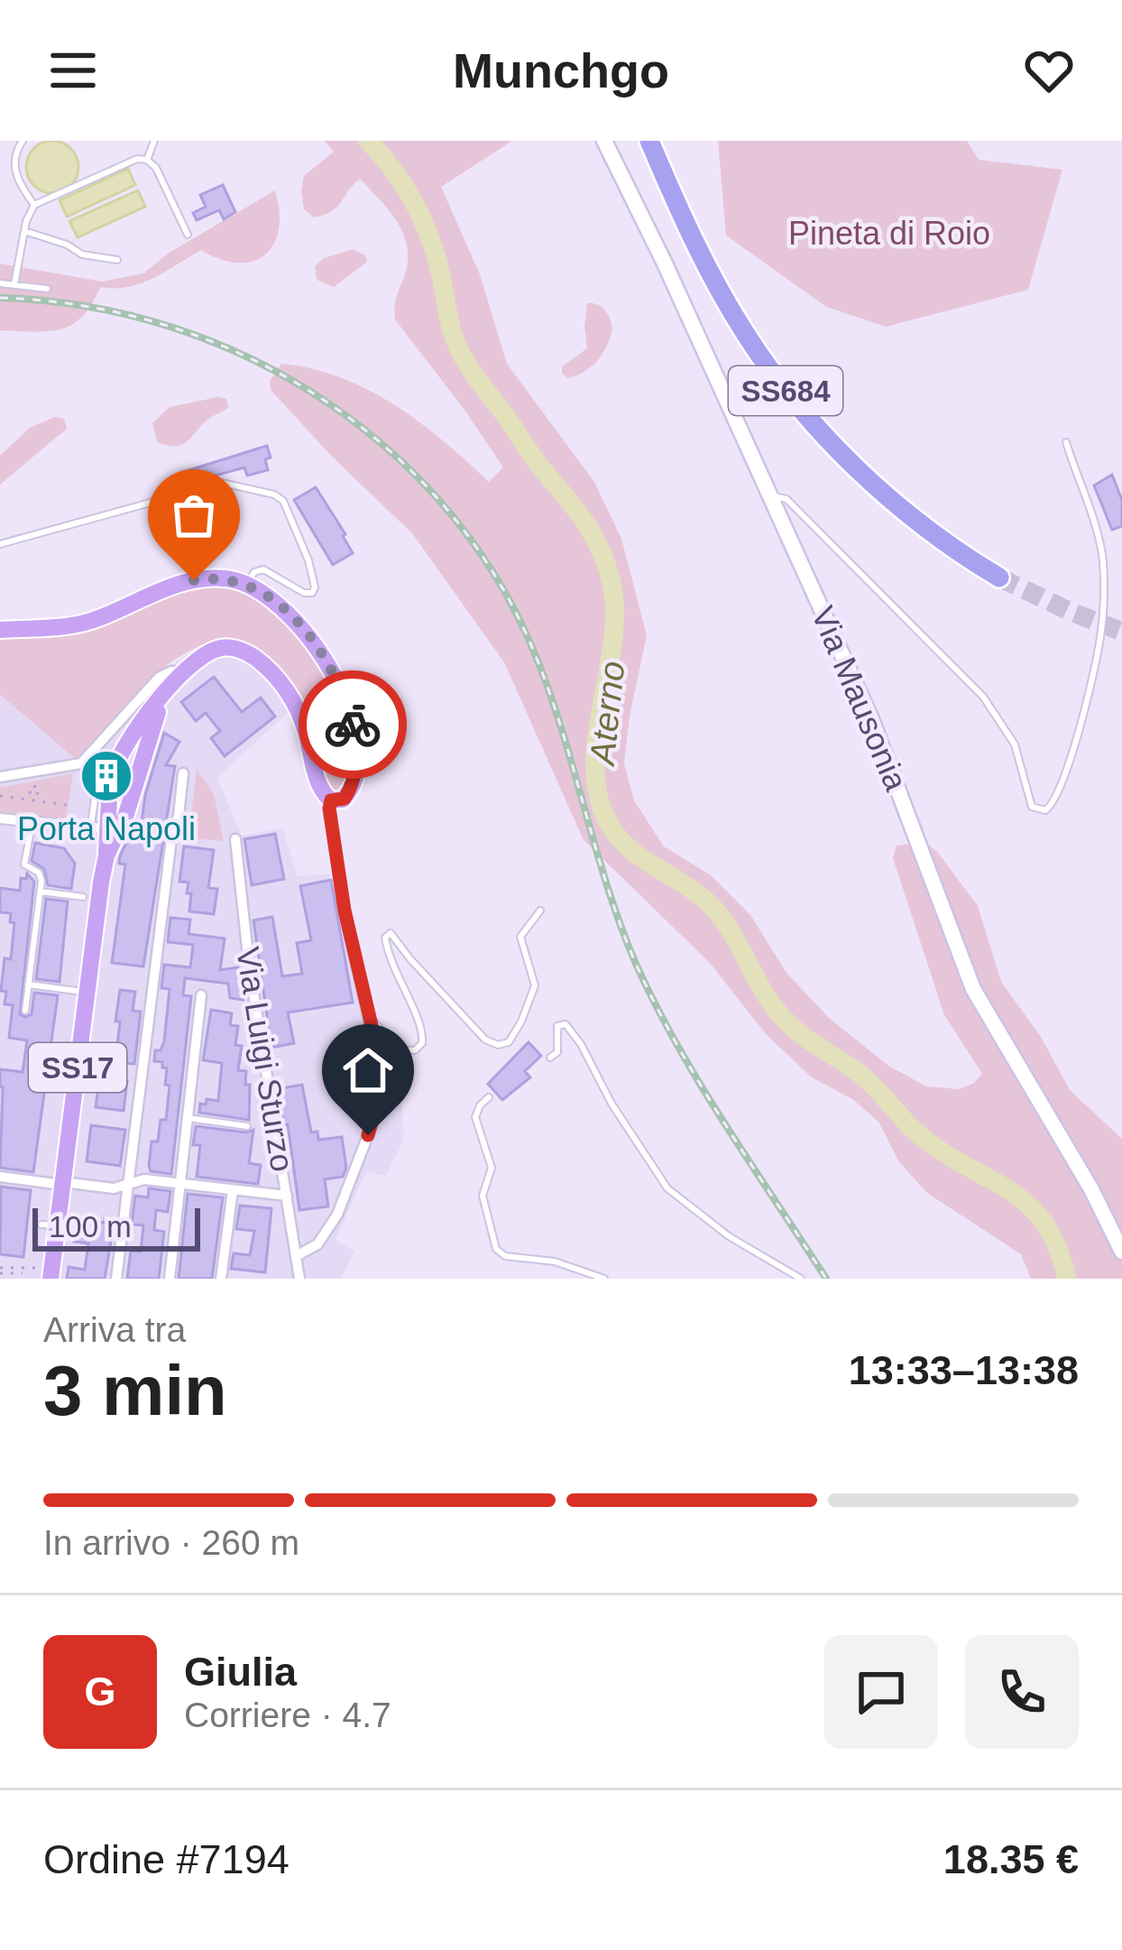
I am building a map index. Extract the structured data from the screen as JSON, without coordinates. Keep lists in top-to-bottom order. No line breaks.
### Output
{"streets":{"highway":["SS684"],"main road":["Via Mausonia","SS17"],"street":["Via Luigi Sturzo"]},"water":["Aterno"],"parks":["Pineta di Roio"],"places":{"building":["Porta Napoli"]},"scale_bar":"100 m","page":{"header":"Munchgo","scale":"100 m","heading":["3 min","Arriva tra","13:33–13:38"],"panel":["Giulia","Corriere · 4.7","Ordine #7194","18.35 €"],"bar":"In arrivo · 260 m","round":"G"}}
